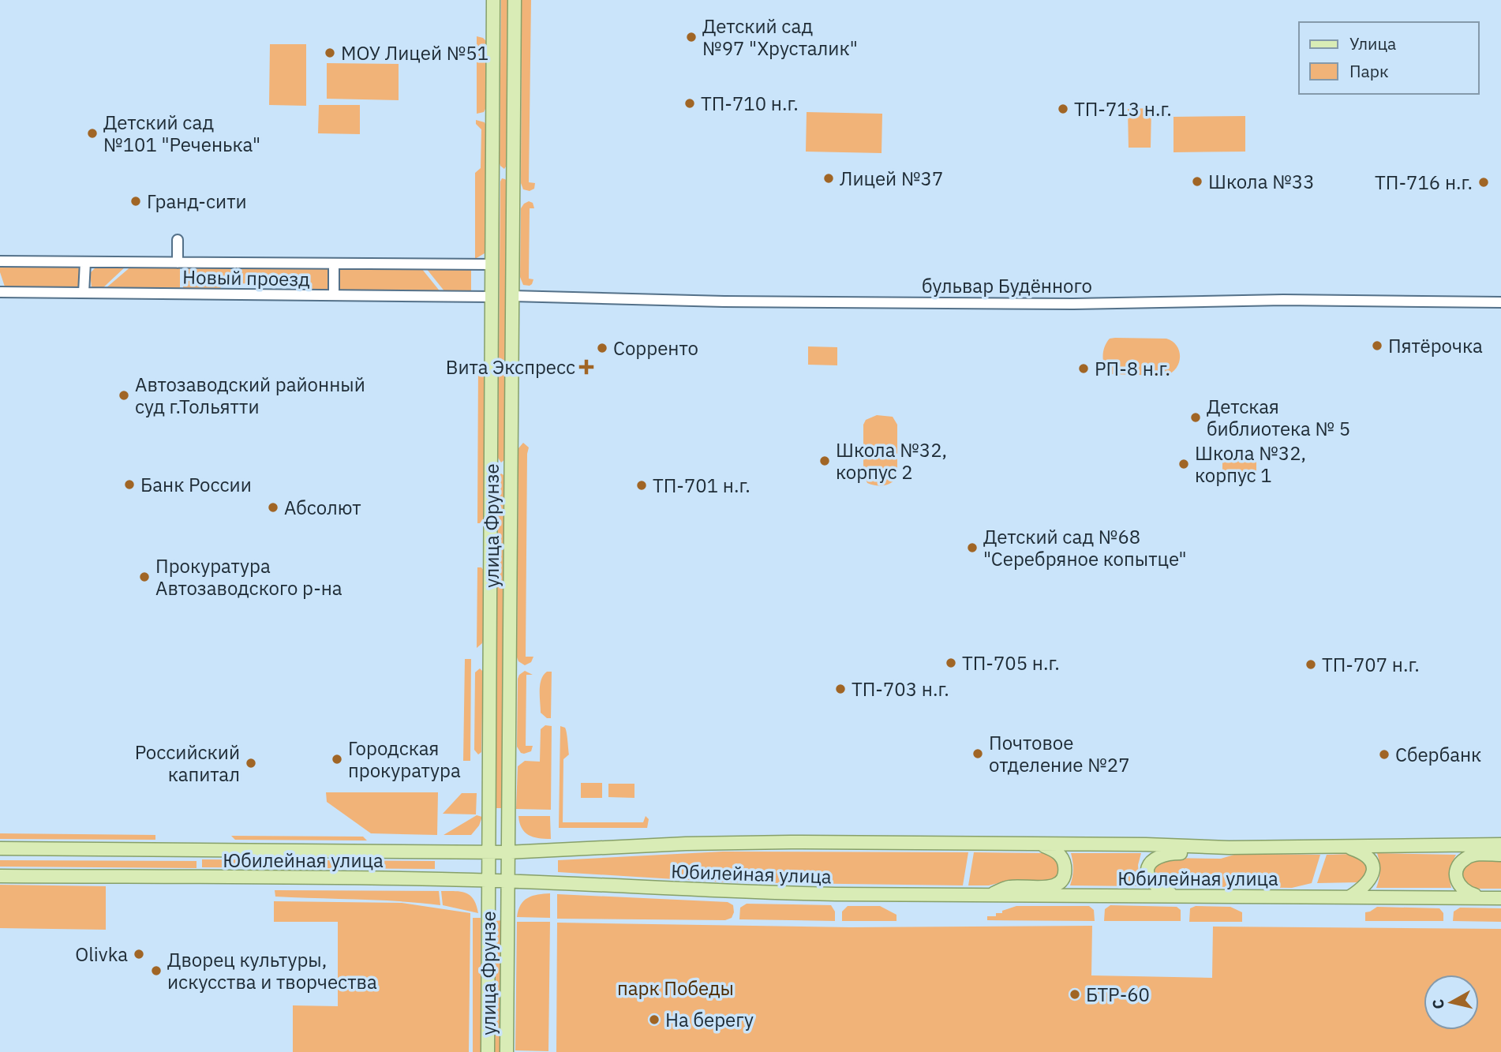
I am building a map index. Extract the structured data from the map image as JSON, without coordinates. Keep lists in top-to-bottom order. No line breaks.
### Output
{"streets":{"main road":["улица Фрунзе","Юбилейная улица"],"street":["Новый проезд","бульвар Будённого"]},"crossings":[["Новый проезд","улица Фрунзе"],["бульвар Будённого","улица Фрунзе"],["улица Фрунзе","Юбилейная улица"]],"parks":["парк Победы"],"places":{"other":["Детский сад №97 \"Хрусталик\"","МОУ Лицей №51","ТП-710 н.г.","ТП-713 н.г.","Детский сад №101 \"Реченька\"","Лицей №37","Школа №33","ТП-716 н.г.","Гранд-сити","Пятёрочка","Сорренто","РП-8 н.г.","Автозаводский районный суд г.Тольятти","Детская библиотека № 5","Школа №32, корпус 2","Школа №32, корпус 1","Банк России","ТП-701 н.г.","Абсолют","Детский сад №68 \"Серебряное копытце\"","Прокуратура Автозаводского р-на","ТП-705 н.г.","ТП-707 н.г.","ТП-703 н.г.","Почтовое отделение №27","Сбербанк","Городская прокуратура","Российский капитал","Olivka","Дворец культуры, искусства и творчества","БТР-60","На берегу"],"health":["Вита Экспресс"]},"legend":["Улица","Парк"],"north":"left"}
